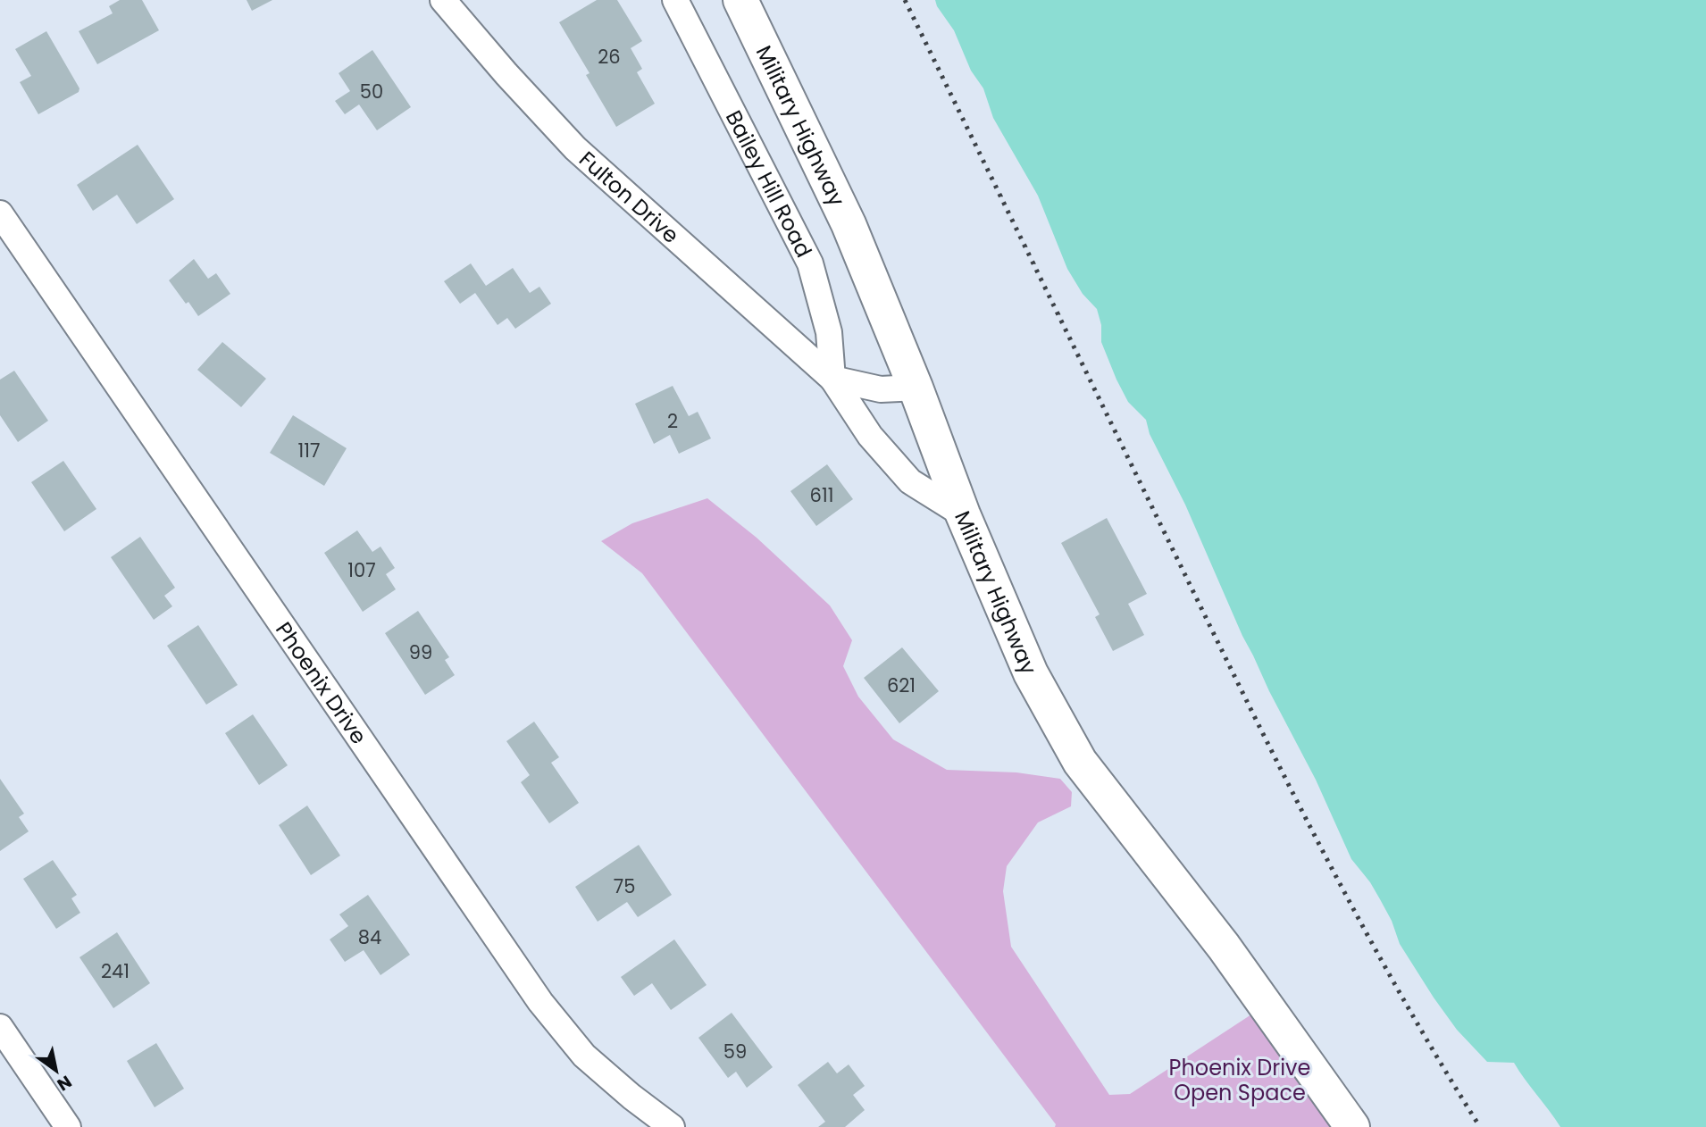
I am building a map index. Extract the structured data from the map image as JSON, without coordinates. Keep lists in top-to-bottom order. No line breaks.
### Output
{"streets":{"street":["Military Highway","Bailey Hill Road","Fulton Drive","Phoenix Drive"]},"crossings":[["Military Highway","Fulton Drive"],["Bailey Hill Road","Fulton Drive"]],"parks":["Phoenix Drive Open Space"],"house_numbers":["26","50","2","117","611","107","99","621","75","84","241","59"],"north":"bottom right"}
